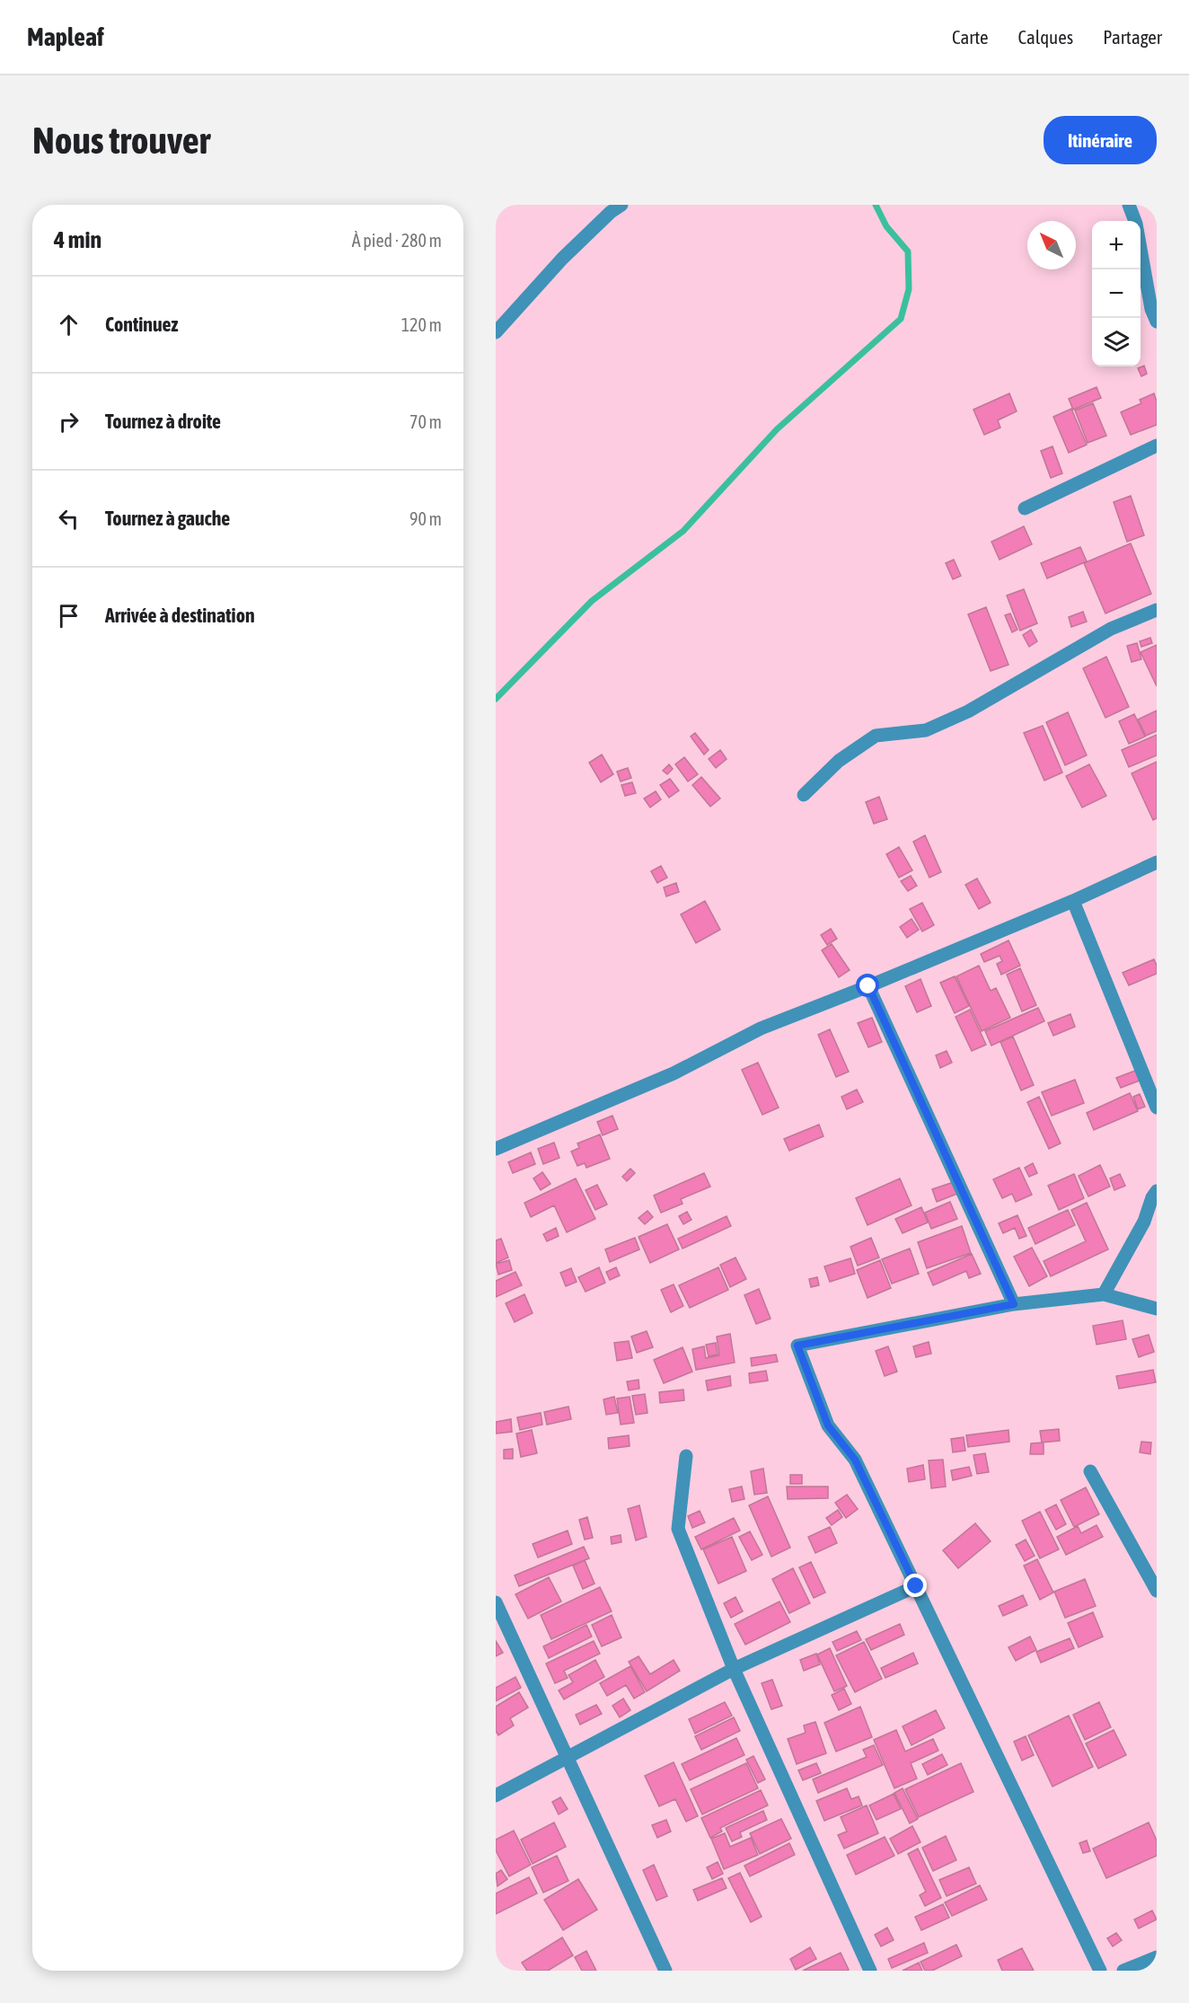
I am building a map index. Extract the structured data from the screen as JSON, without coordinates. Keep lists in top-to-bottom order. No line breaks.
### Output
{"north":"top left","page":{"header":"Mapleaf","nav":["Carte","Calques","Partager"],"buttons":"Itinéraire","title":"Nous trouver","heading":["4 min","À pied · 280 m"],"map_buttons":["+","−"],"list":[["Continuez","120 m"],["Tournez à droite","70 m"],["Tournez à gauche","90 m"],"Arrivée à destination"]}}
